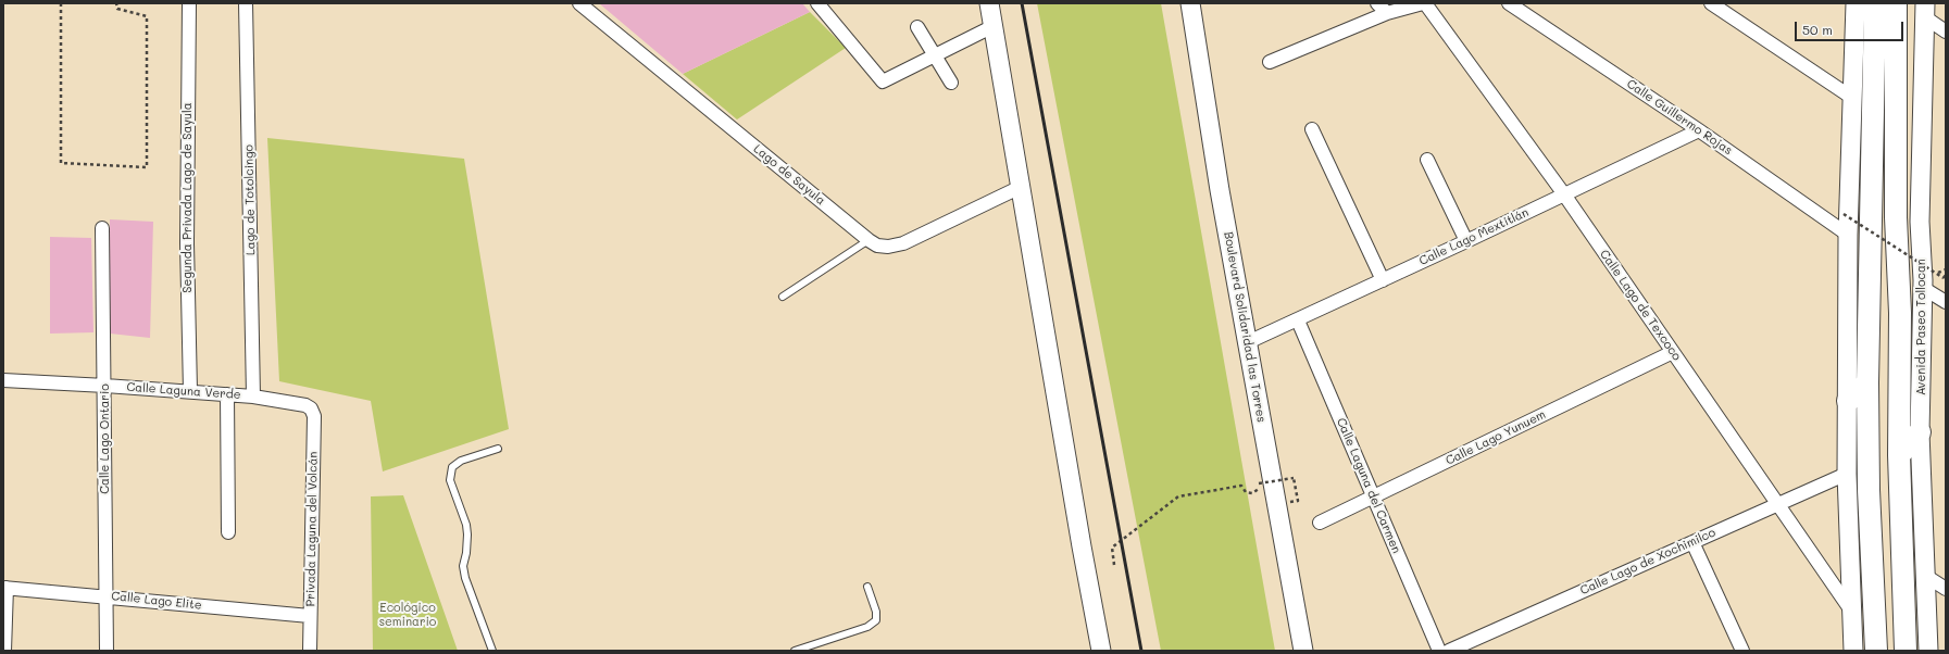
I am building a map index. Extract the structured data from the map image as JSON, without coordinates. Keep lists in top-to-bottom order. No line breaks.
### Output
{"streets":{"highway":["Avenida Paseo Tollocan"],"main road":["Boulevard Solidaridad las Torres"],"street":["Calle Guillermo Rojas","Lago de Sayula","Segunda Privada Lago de Sayula","Lago de Totolcingo","Calle Lago Mextitlán","Calle Lago de Texcoco","Calle Laguna Verde","Calle Lago Yunuem","Calle Lago Ontario","Calle Laguna del Carmen","Privada Laguna del Volcán","Calle Lago de Xochimilco","Calle Lago Elite"]},"crossings":[["Calle Guillermo Rojas","Calle Lago Mextitlán"],["Segunda Privada Lago de Sayula","Calle Laguna Verde"],["Lago de Totolcingo","Calle Laguna Verde"],["Calle Lago Mextitlán","Calle Lago de Texcoco"],["Calle Lago Mextitlán","Boulevard Solidaridad las Torres"],["Calle Lago Mextitlán","Calle Laguna del Carmen"],["Calle Lago de Texcoco","Calle Lago Yunuem"],["Calle Lago de Texcoco","Calle Lago de Xochimilco"],["Calle Laguna Verde","Calle Lago Ontario"],["Calle Laguna Verde","Privada Laguna del Volcán"],["Calle Lago Yunuem","Calle Laguna del Carmen"],["Calle Lago Ontario","Calle Lago Elite"],["Privada Laguna del Volcán","Calle Lago Elite"]],"parks":["Ecológico seminario"],"scale_bar":"50 m"}
